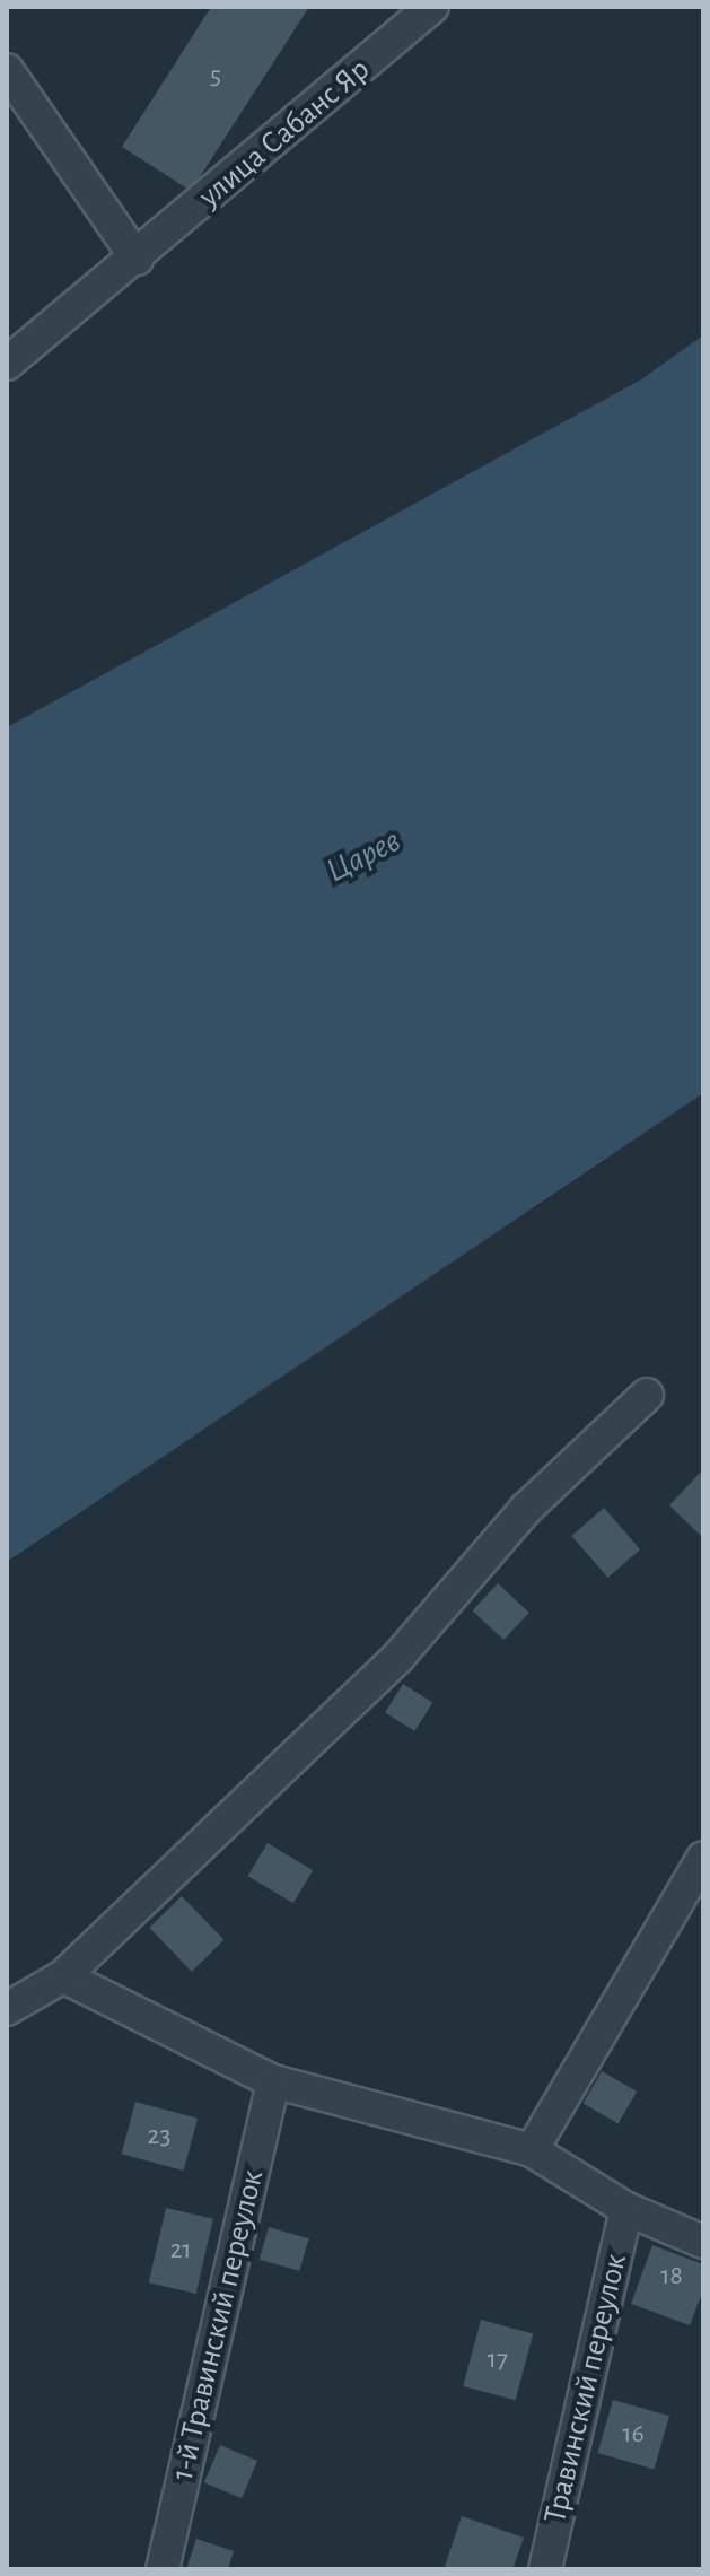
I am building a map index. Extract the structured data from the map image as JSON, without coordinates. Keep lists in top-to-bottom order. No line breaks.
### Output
{"streets":{"street":["улица Сабанс Яр","1-й Травинский переулок","Травинский переулок"]},"water":["Царев"],"house_numbers":["5","23","21","18","17","16"]}
